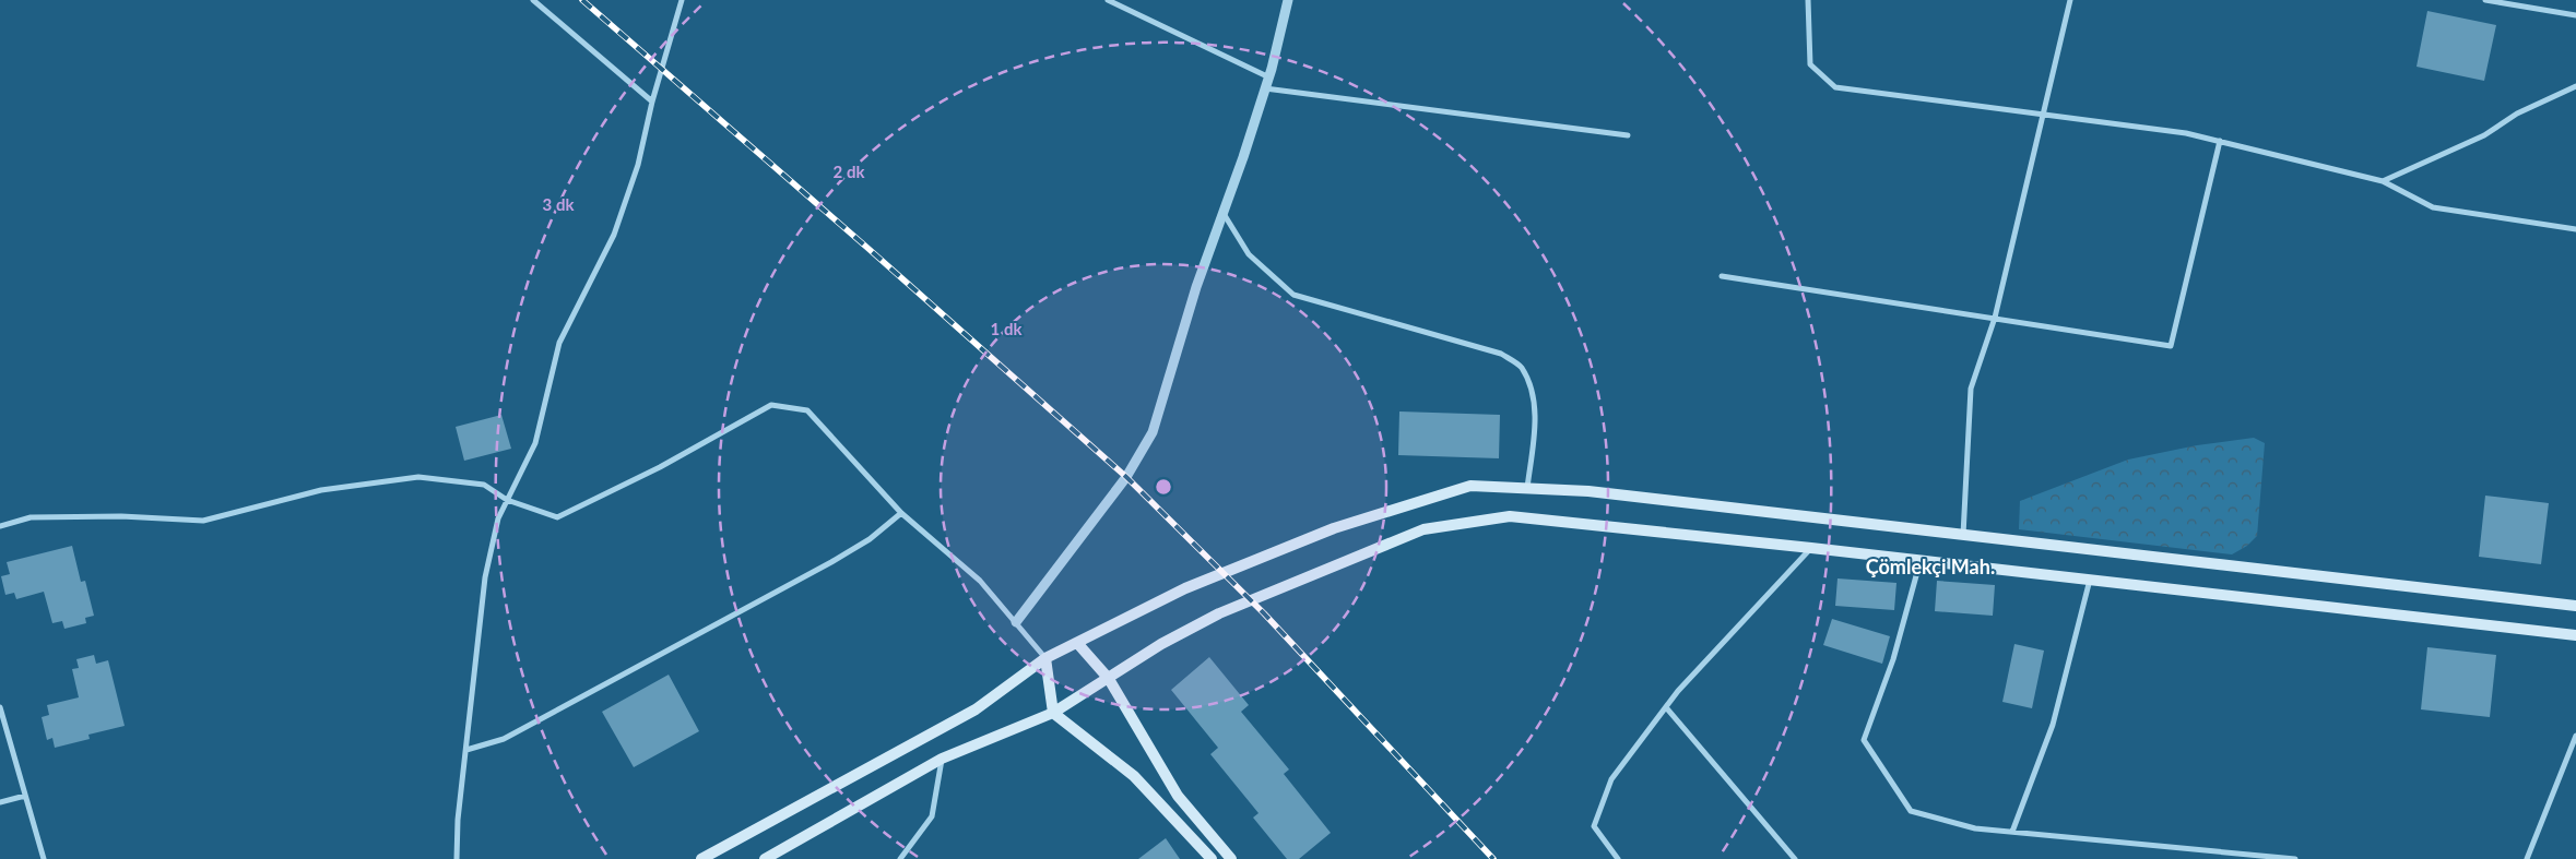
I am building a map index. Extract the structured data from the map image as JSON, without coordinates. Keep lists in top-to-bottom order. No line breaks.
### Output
{"districts":["Çömlekçi Mah."],"rings":["2 dk","3 dk","1 dk"]}
